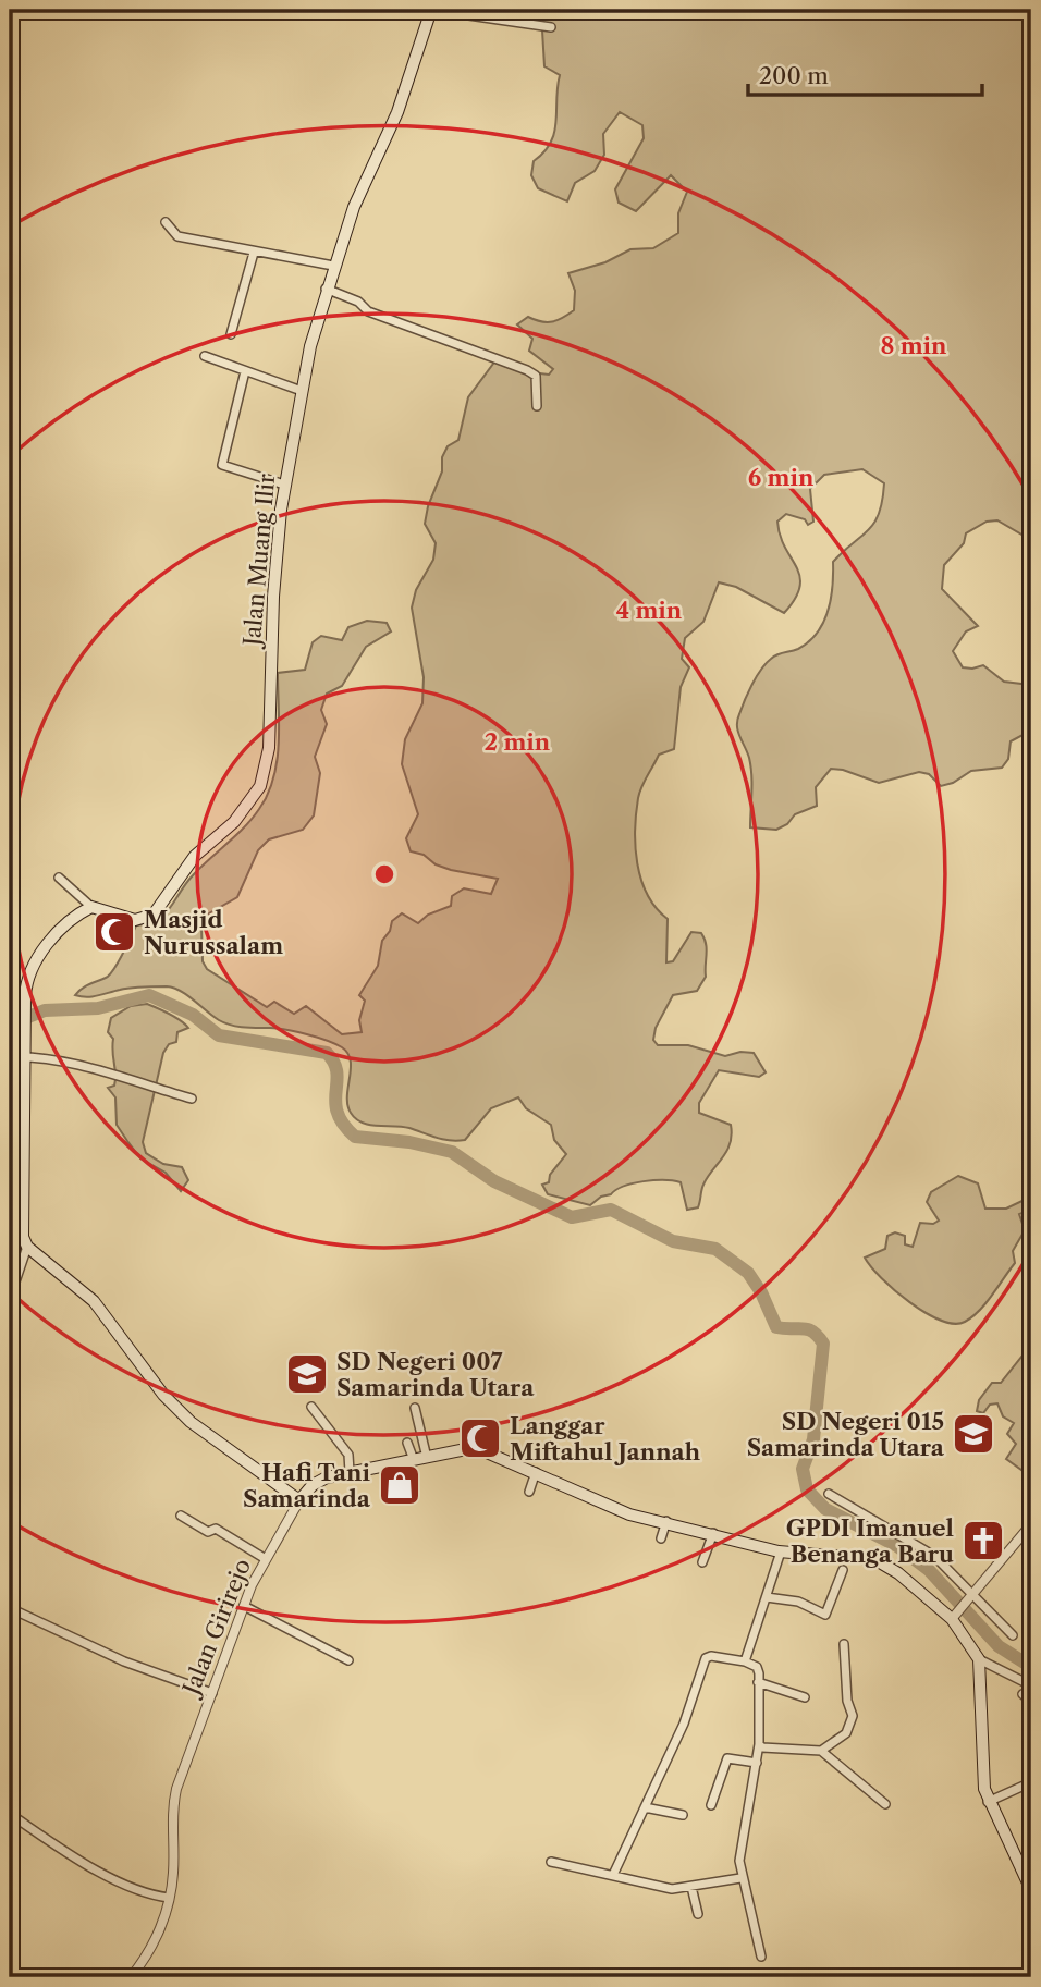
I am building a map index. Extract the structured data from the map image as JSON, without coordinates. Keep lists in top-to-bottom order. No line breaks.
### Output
{"streets":{"main road":["Jalan Muang Ilir","Jalan Girirejo"]},"places":{"mosque":["Masjid Nurussalam","Langgar Miftahul Jannah"],"school or university":["SD Negeri 007 Samarinda Utara","SD Negeri 015 Samarinda Utara"],"shop":["Hafi Tani Samarinda"],"church":["GPDI Imanuel Benanga Baru"]},"scale_bar":"200 m","rings":["8 min","6 min","4 min","2 min"]}
